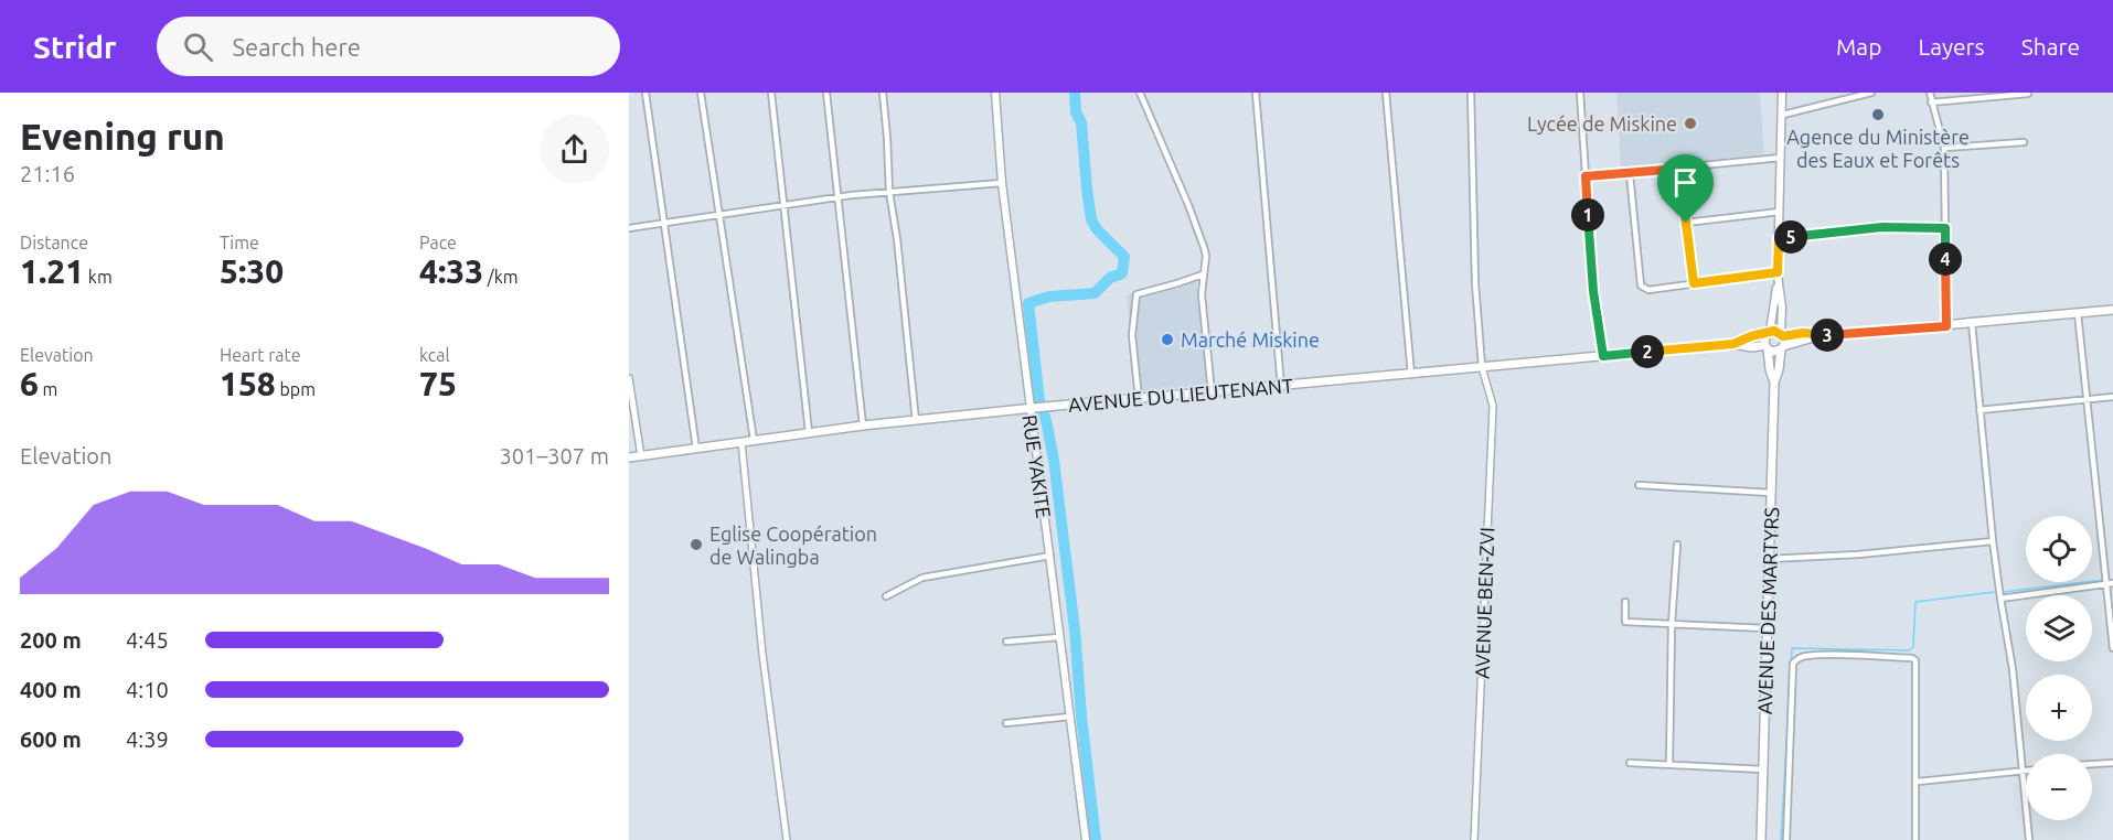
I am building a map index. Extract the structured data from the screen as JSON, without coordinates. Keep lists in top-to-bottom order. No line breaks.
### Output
{"streets":{"main road":["AVENUE DU LIEUTENANT","RUE YAKITE","AVENUE DES MARTYRS"],"street":["AVENUE BEN-ZVI"]},"crossings":[["AVENUE DU LIEUTENANT","RUE YAKITE"],["AVENUE DU LIEUTENANT","AVENUE BEN-ZVI"],["AVENUE DU LIEUTENANT","AVENUE DES MARTYRS"]],"places":["Agence du Ministère des Eaux et Forêts","Lycée de Miskine","Marché Miskine","Eglise Coopération de Walingba"],"page":{"header":"Stridr","search":"Search here","nav":["Map","Layers","Share"],"heading":["Evening run","21:16"],"pins":["1","5","4","3","2"],"stats":[["Distance","1.21 km"],["Time","5:30"],["Pace","4:33 /km"],["Elevation","6 m"],["Heart rate","158 bpm"],["kcal","75"]],"chart":["Elevation","301–307 m"],"map_buttons":["+","−"],"list":[{"name":"200 m","note":"4:45"},{"name":"400 m","note":"4:10"},{"name":"600 m","note":"4:39"}]}}
